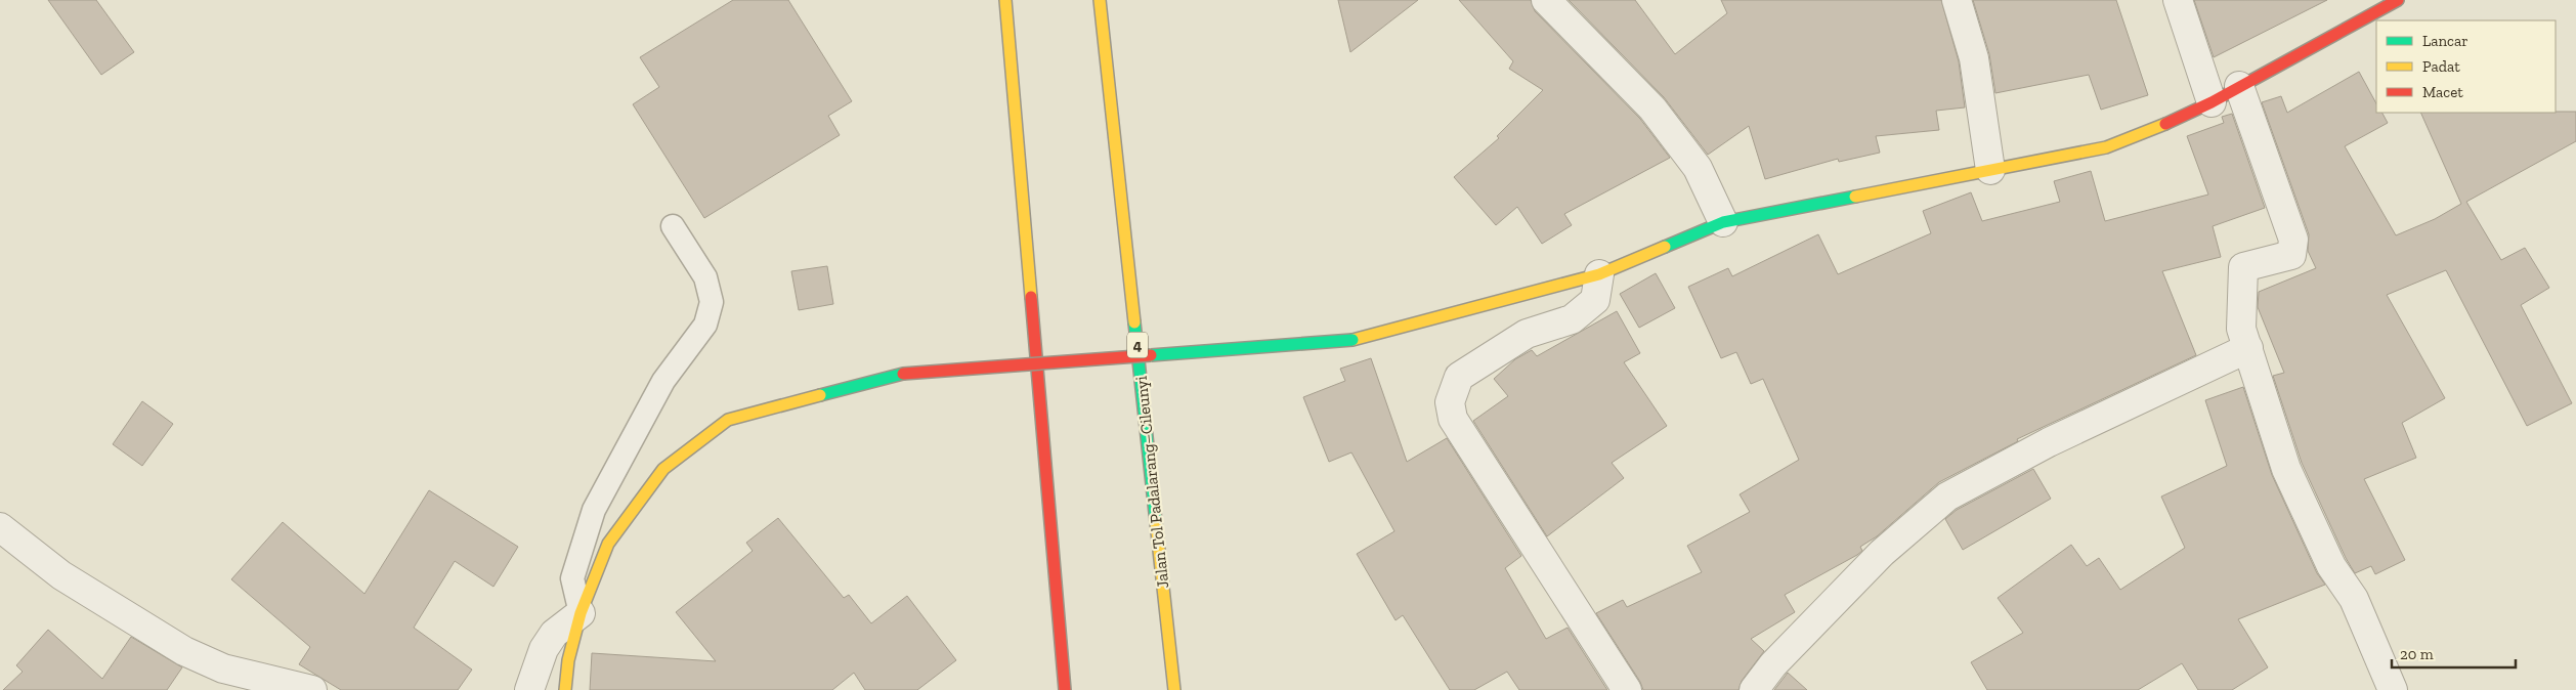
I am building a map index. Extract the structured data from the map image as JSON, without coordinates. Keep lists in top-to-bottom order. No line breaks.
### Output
{"streets":{"main road":["4","Jalan Tol Padalarang–Cileunyi"]},"legend":["Lancar","Padat","Macet"],"scale_bar":"20 m"}
